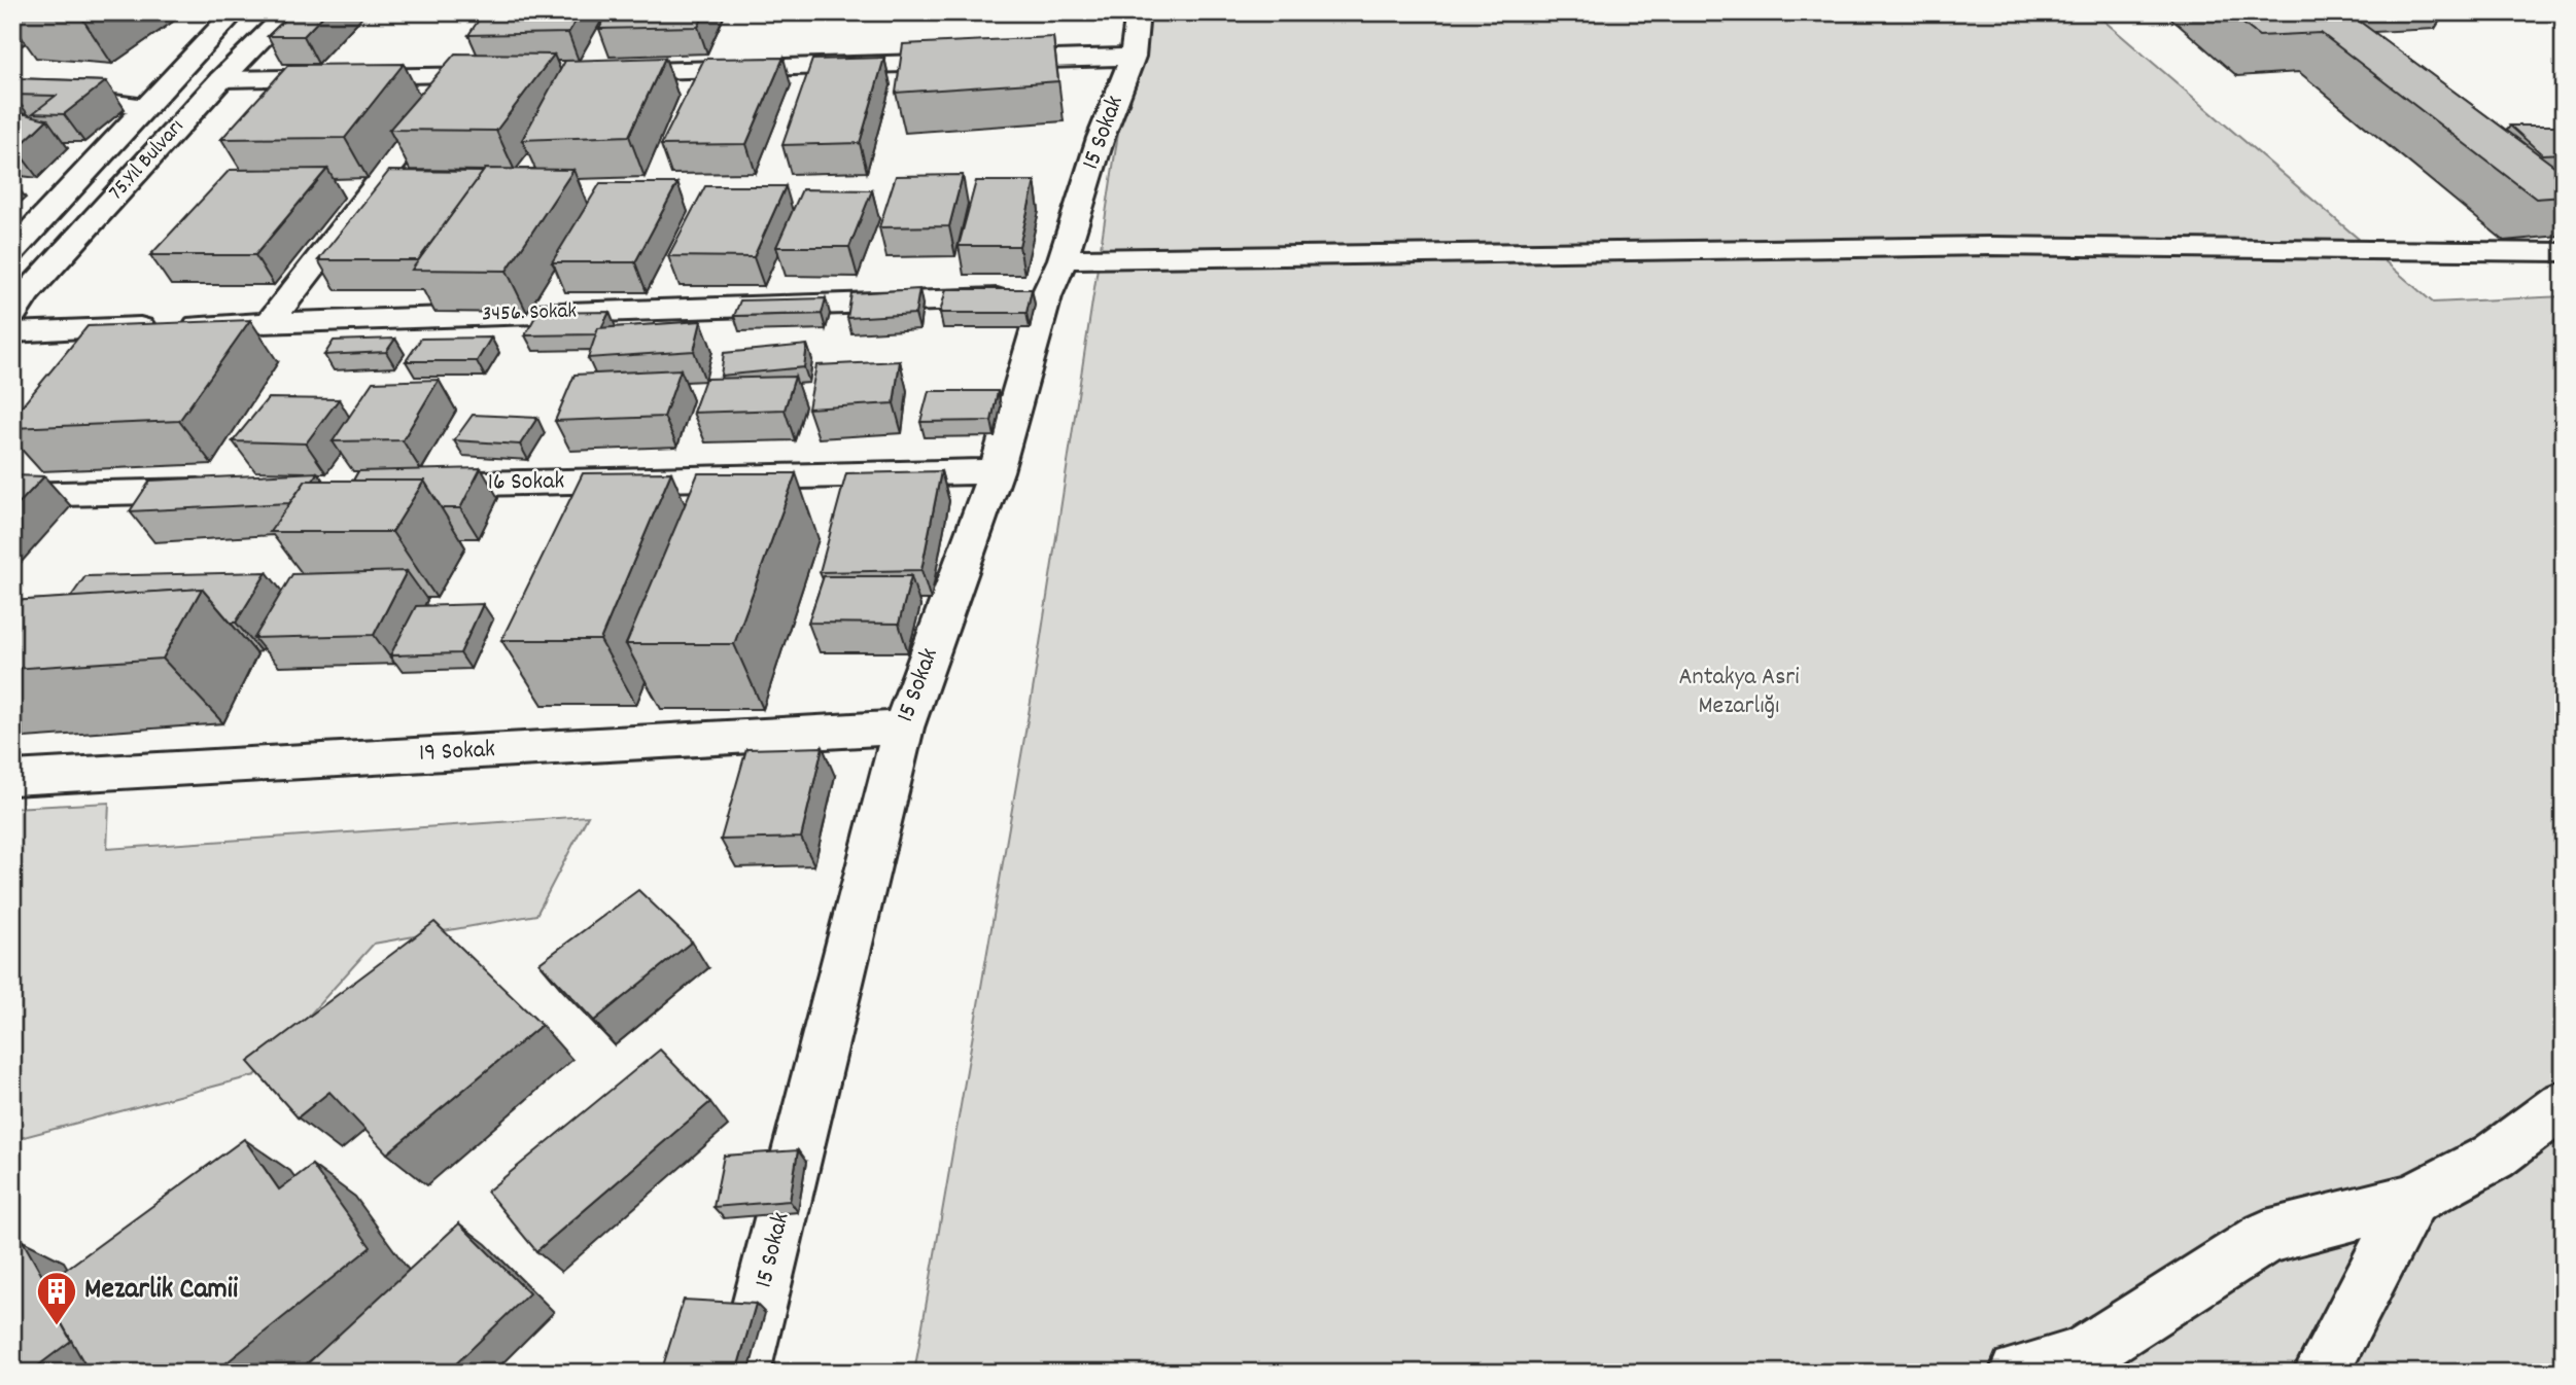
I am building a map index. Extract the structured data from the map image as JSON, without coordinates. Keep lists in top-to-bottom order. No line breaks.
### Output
{"streets":{"street":["15 Sokak","75.Yıl Bulvarı","3456. Sokak","16 Sokak","19 Sokak"]},"crossings":[["15 Sokak","3456. Sokak"],["15 Sokak","16 Sokak"],["15 Sokak","19 Sokak"]],"parks":["Antakya Asri Mezarlığı"],"places":{"building":["Mezarlik Camii"]}}
